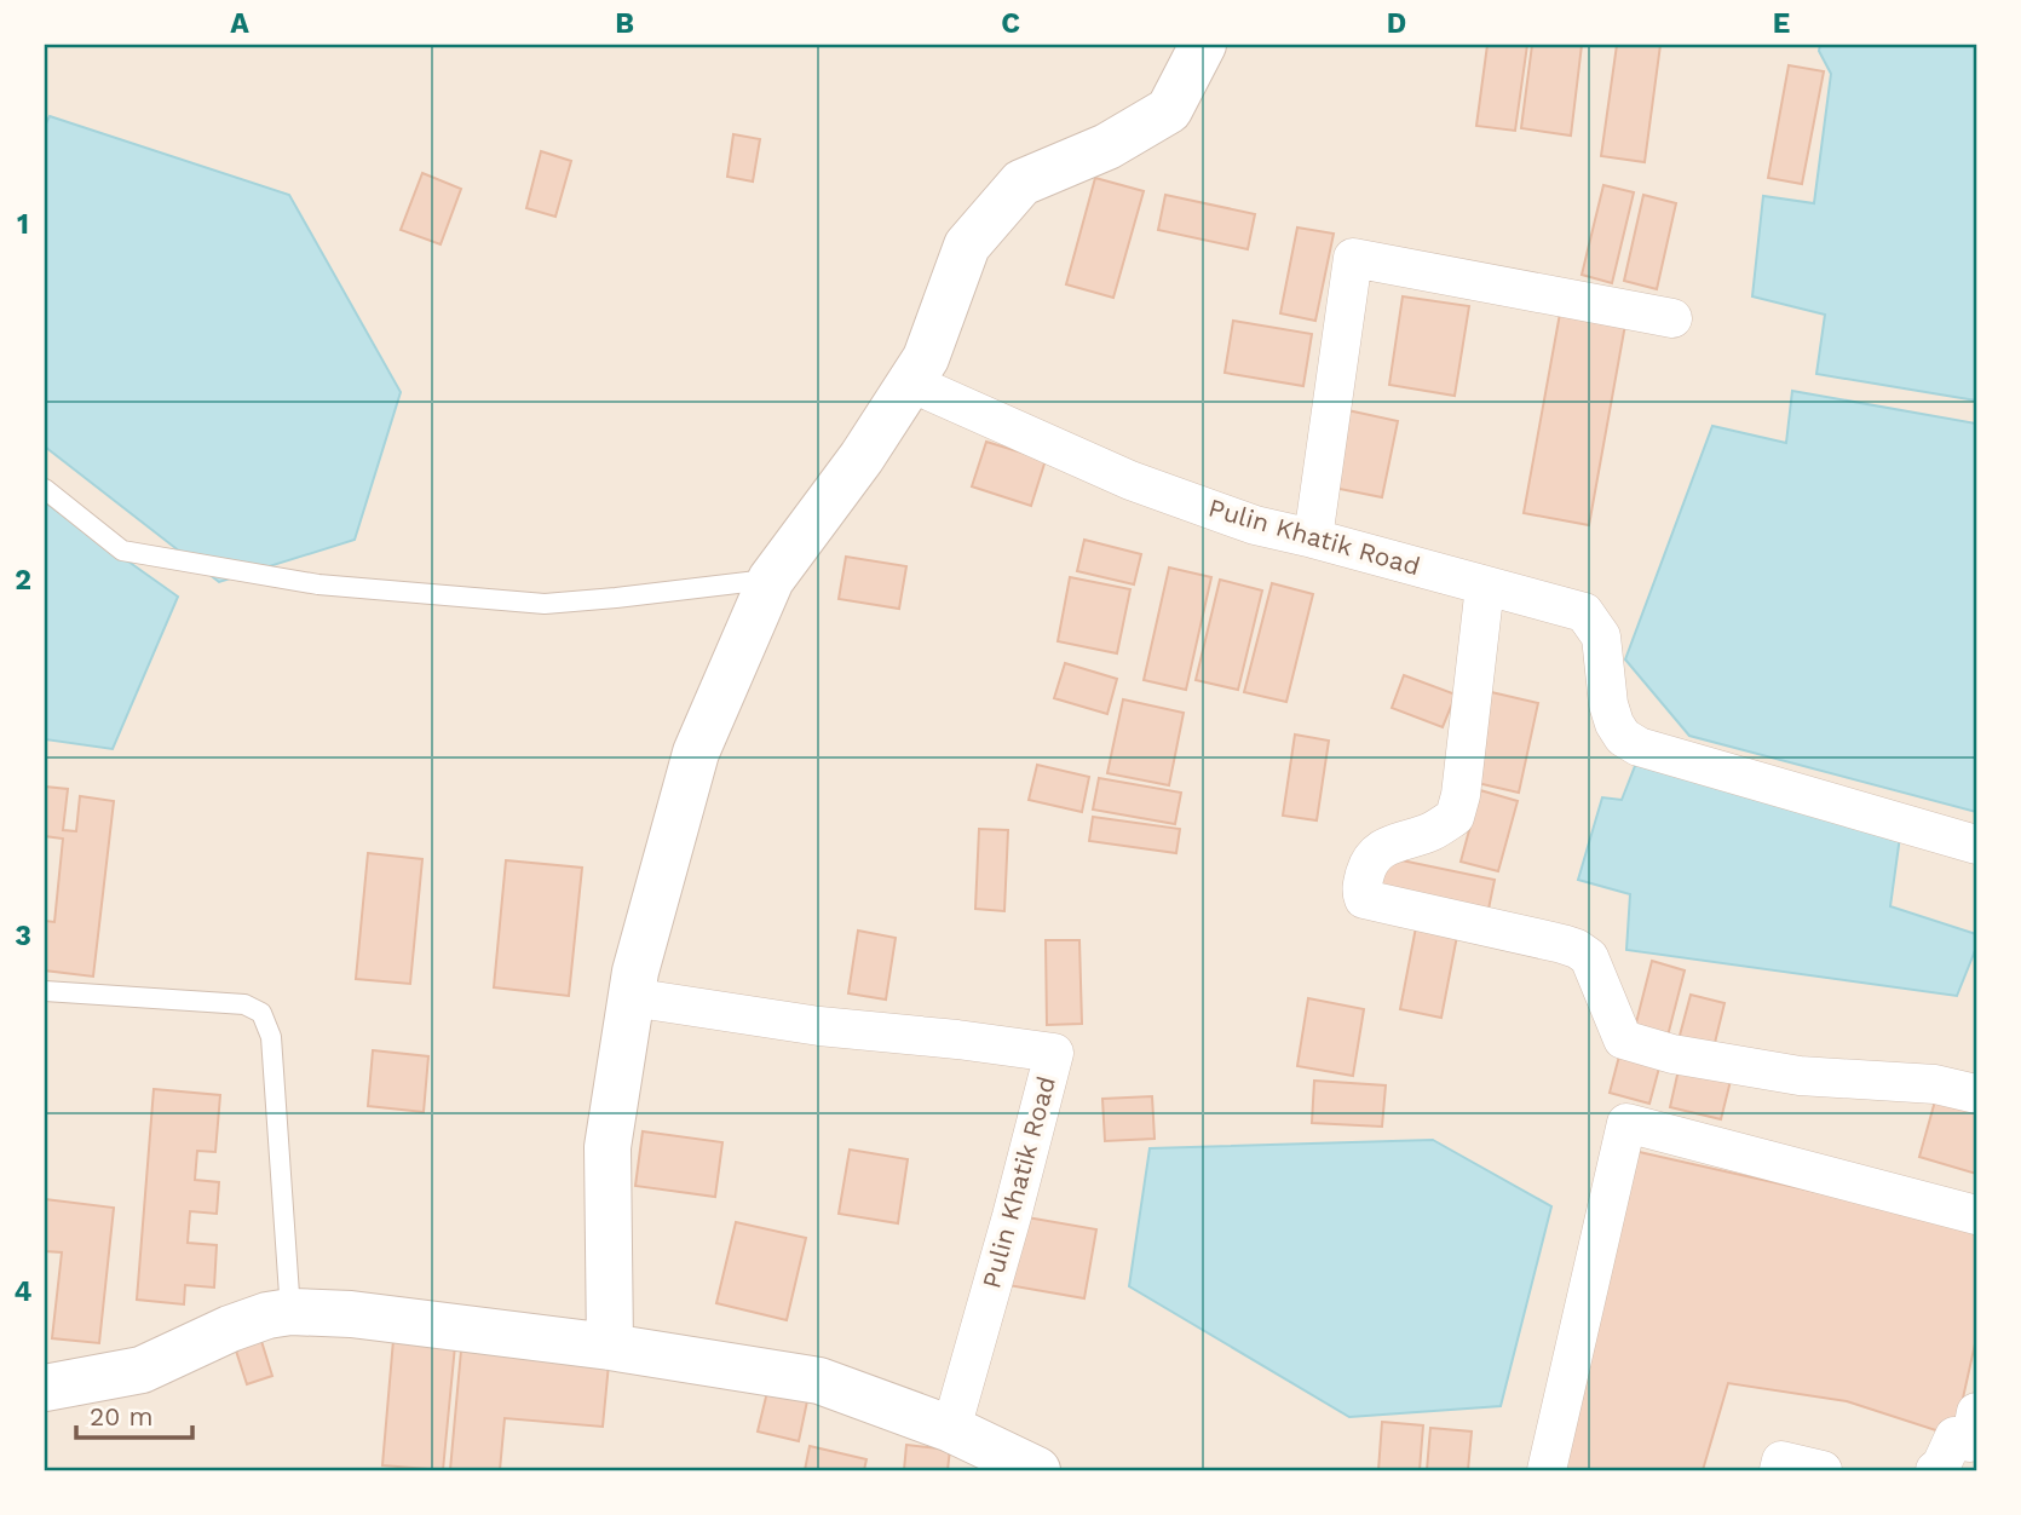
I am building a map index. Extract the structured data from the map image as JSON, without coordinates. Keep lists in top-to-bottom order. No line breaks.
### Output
{"streets":{"street":["Pulin Khatik Road"]},"scale_bar":"20 m","grid":{"columns":["A","B","C","D","E"],"rows":["1","2","3","4"]}}
